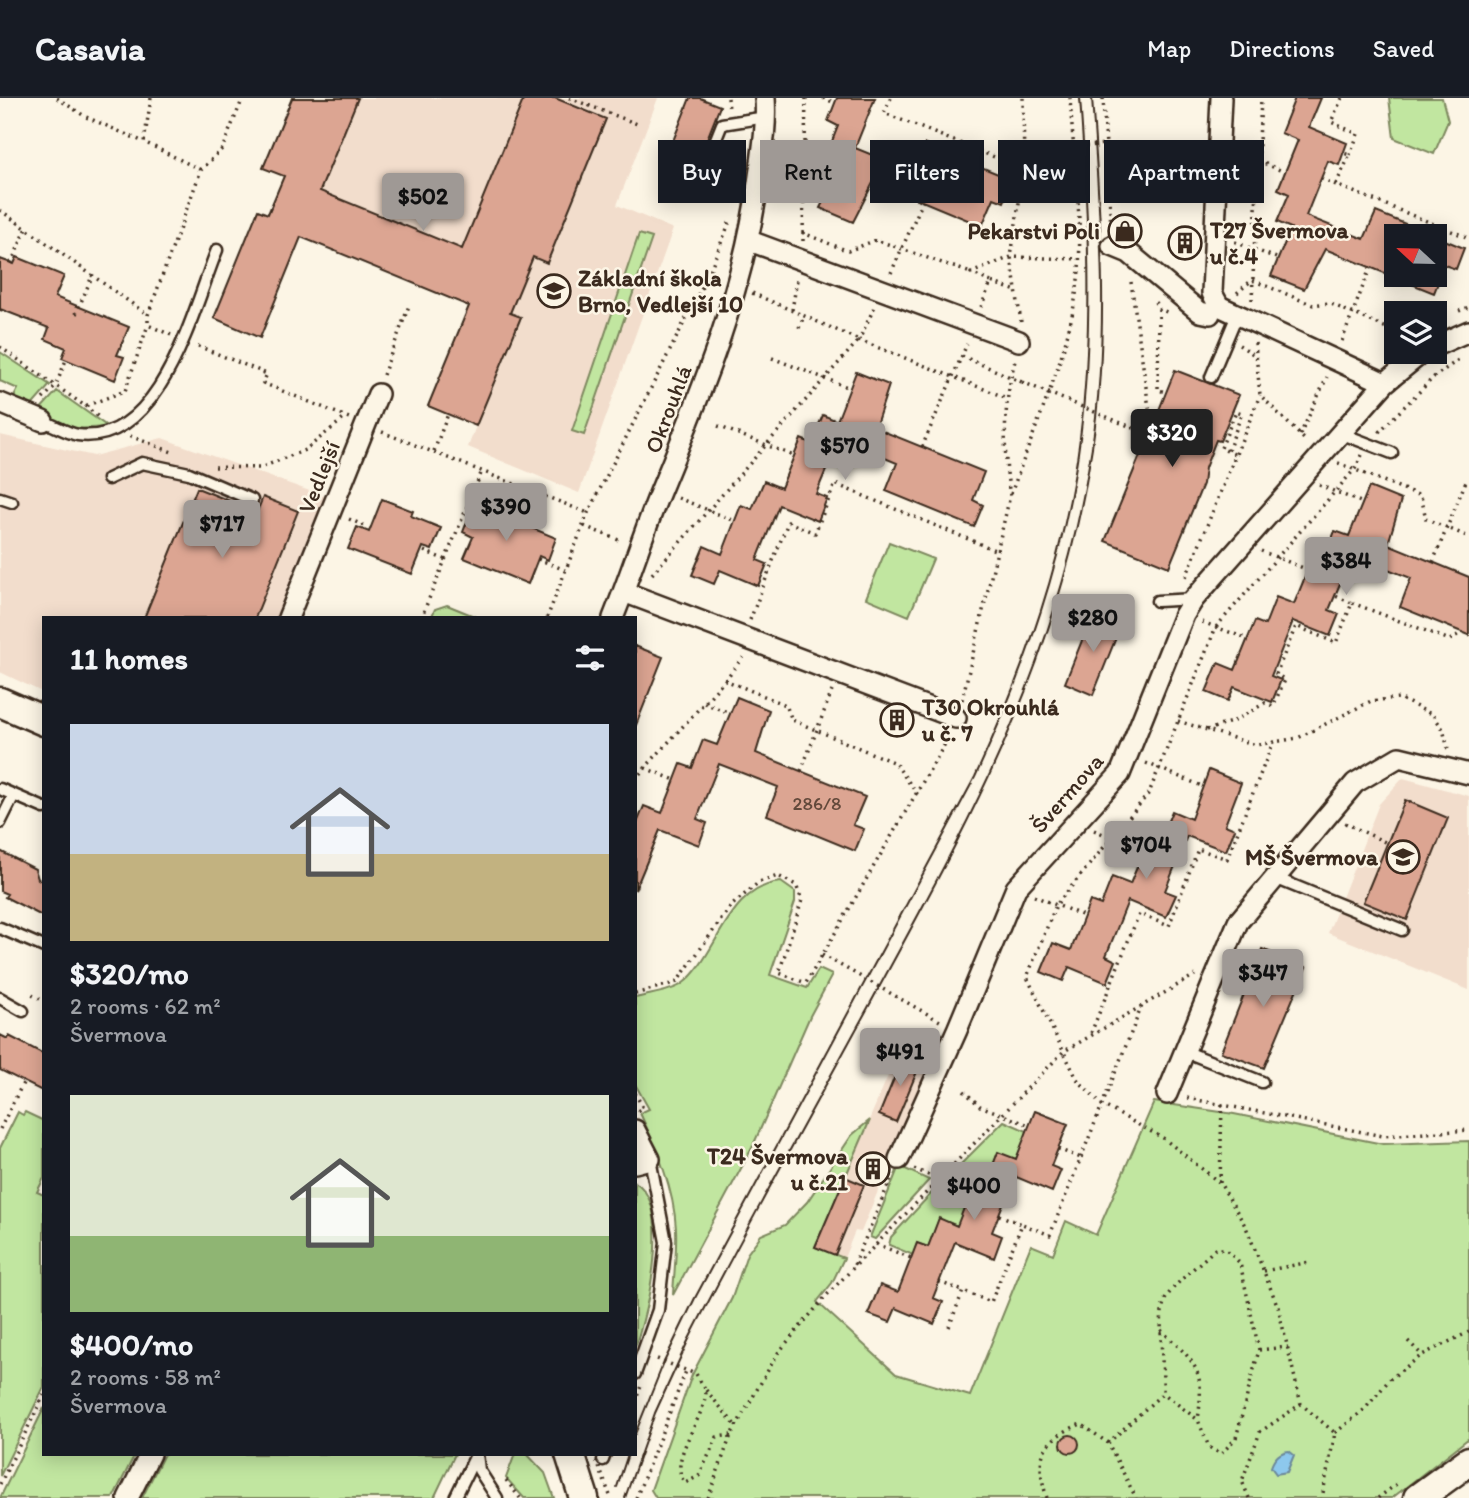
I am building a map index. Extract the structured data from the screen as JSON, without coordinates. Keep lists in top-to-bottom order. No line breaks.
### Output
{"streets":{"street":["Okrouhlá","Vedlejší","Švermova"]},"places":{"shop":["Pekarstvi Poli"],"building":["T27 Švermova u č.4","T30 Okrouhlá u č. 7","T24 Švermova u č.21"],"school or university":["Základní škola Brno, Vedlejší 10","MŠ Švermova"]},"house_numbers":["286/8"],"north":"left","page":{"header":"Casavia","nav":["Map","Directions","Saved"],"chip":["Buy","Rent","Filters","New","Apartment"],"price":["$502","$320","$570","$390","$717","$384","$280","$704","$347","$491","$400"],"heading":"11 homes","list":[{"name":"$320/mo","note":"2 rooms · 62 m² · Švermova"},{"name":"$400/mo","note":"2 rooms · 58 m² · Švermova"}]}}
